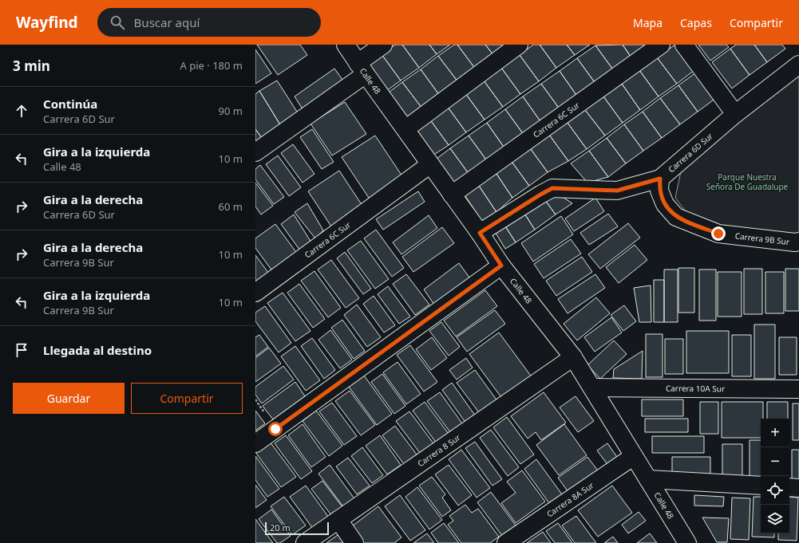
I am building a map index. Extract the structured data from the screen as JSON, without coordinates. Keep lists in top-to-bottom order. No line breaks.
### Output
{"streets":{"street":["Calle 48","Carrera 6C Sur","Carrera 6D Sur","Carrera 9B Sur","Carrera 10A Sur","Carrera 8 Sur","Carrera 8A Sur"]},"crossings":[["Calle 48","Carrera 6C Sur"],["Calle 48","Carrera 6D Sur"],["Calle 48","Carrera 10A Sur"],["Calle 48","Carrera 8 Sur"],["Calle 48","Carrera 8A Sur"],["Carrera 6D Sur","Carrera 9B Sur"]],"parks":["Parque Nuestra Señora De Guadalupe"],"scale_bar":"20 m","page":{"header":"Wayfind","search":"Buscar aquí","nav":["Mapa","Capas","Compartir"],"heading":["3 min","A pie · 180 m"],"list":[["Continúa","Carrera 6D Sur","90 m"],["Gira a la izquierda","Calle 48","10 m"],["Gira a la derecha","Carrera 6D Sur","60 m"],["Gira a la derecha","Carrera 9B Sur","10 m"],["Gira a la izquierda","Carrera 9B Sur","10 m"],"Llegada al destino"],"buttons":["Guardar","Compartir"],"map_buttons":["+","−"],"scale":"20 m"}}
